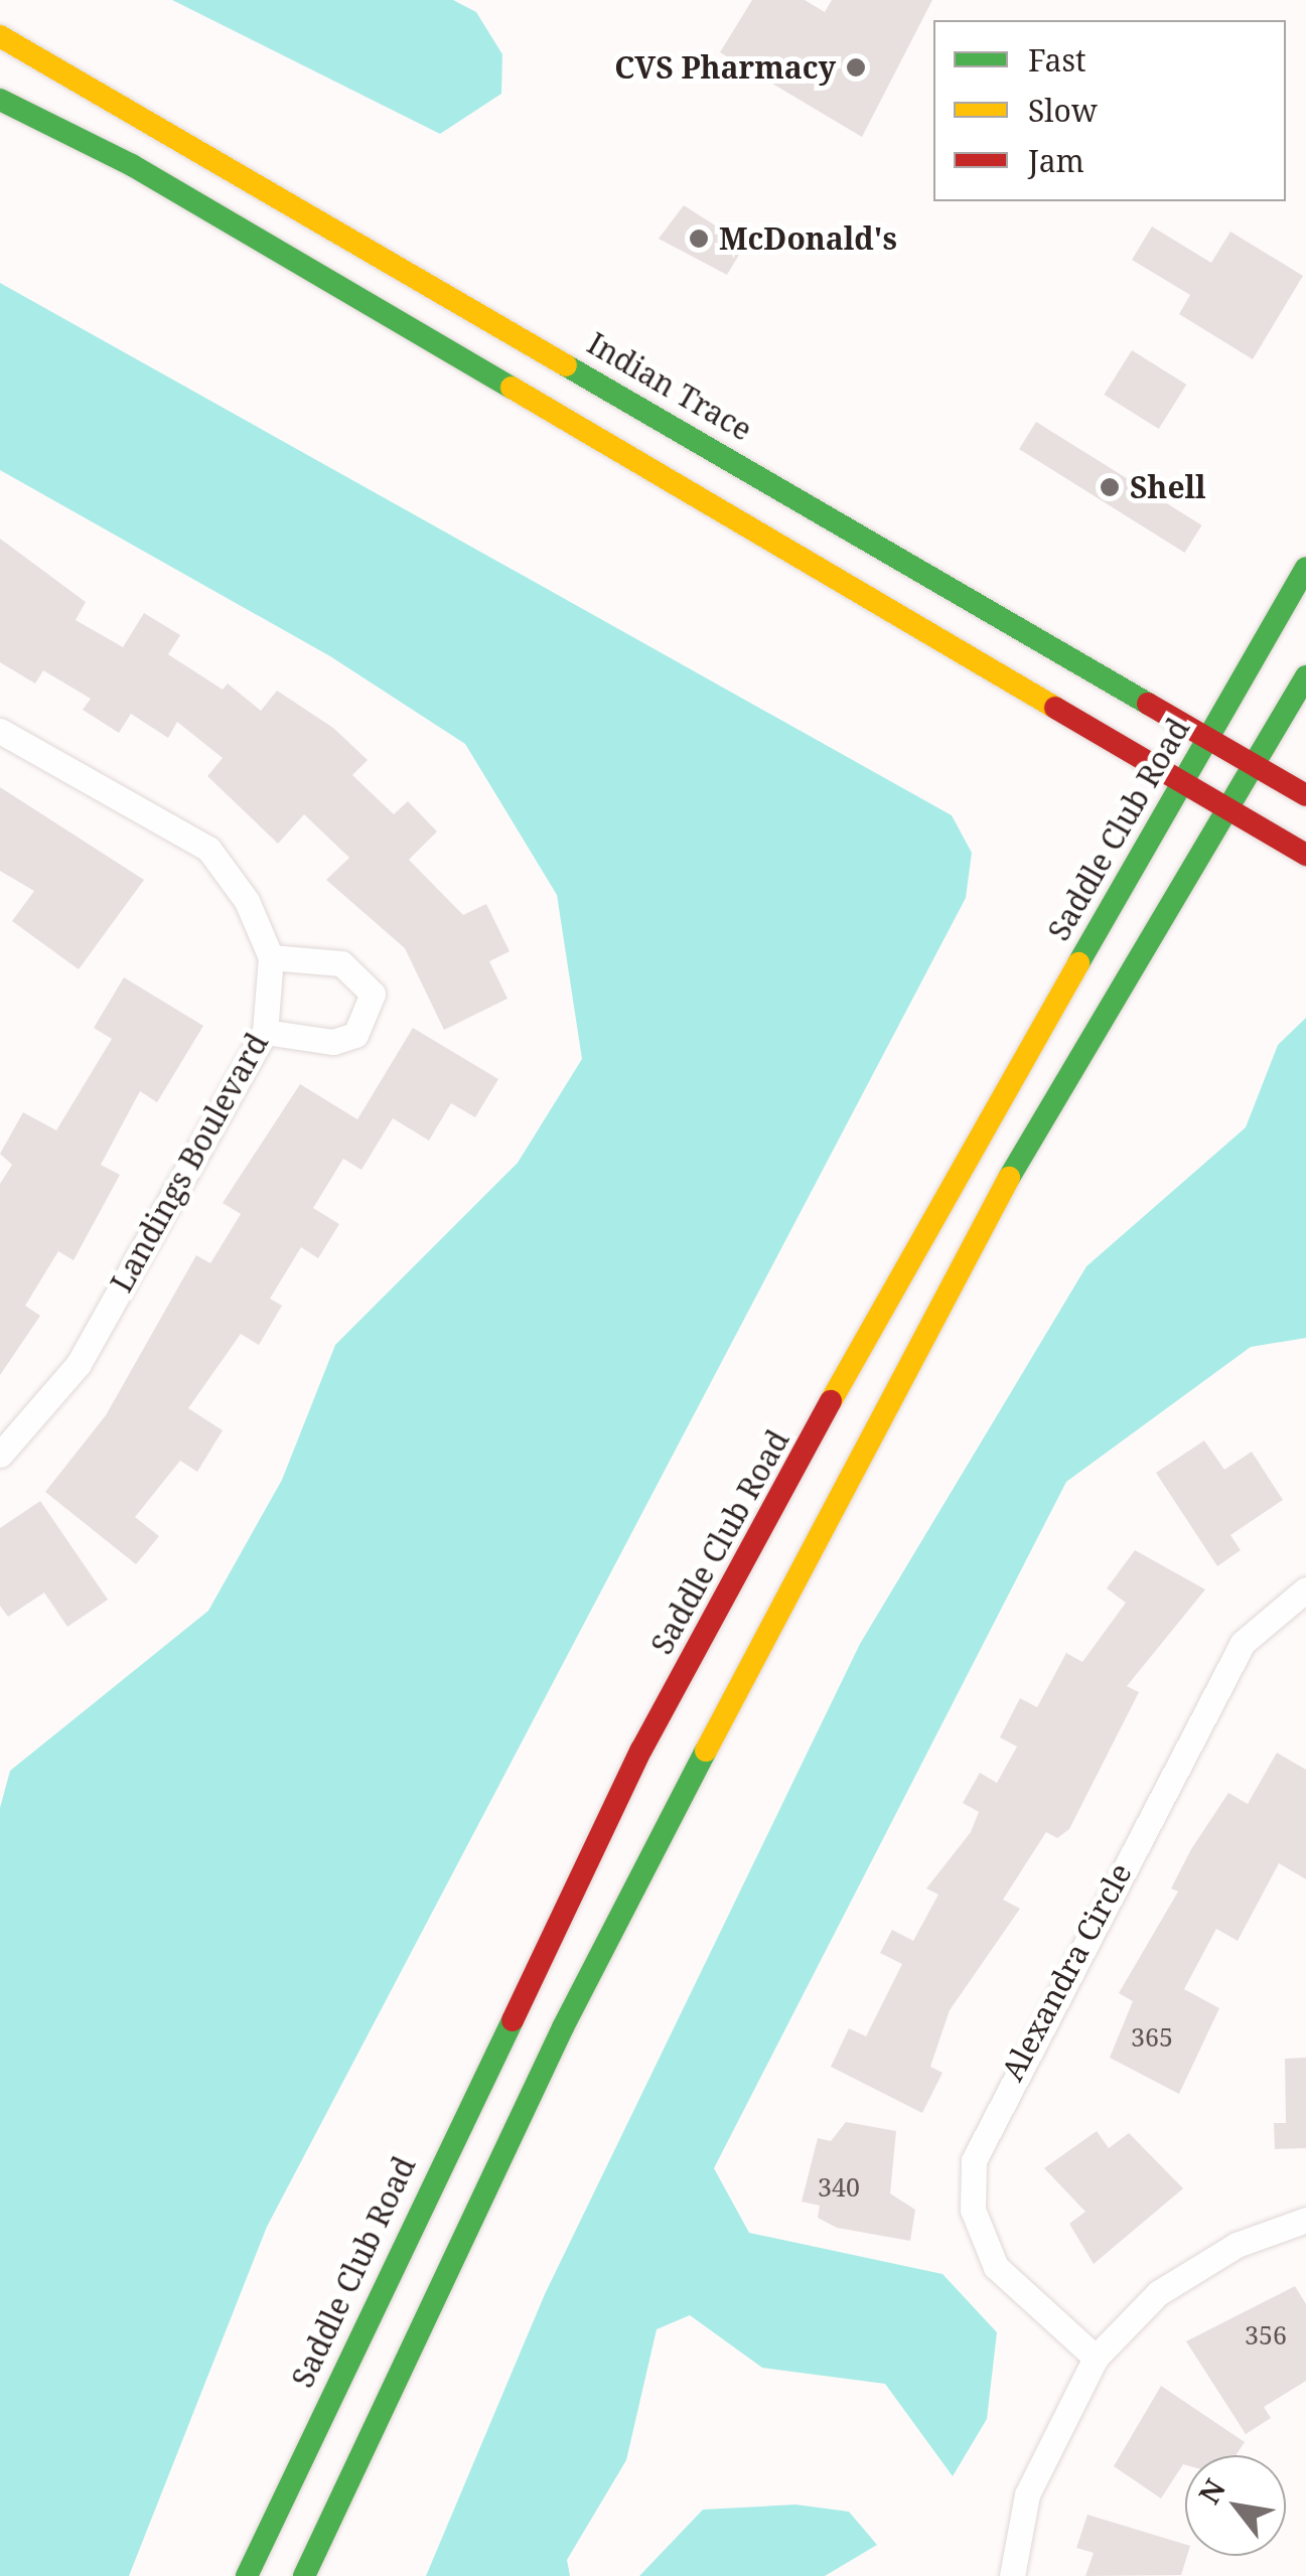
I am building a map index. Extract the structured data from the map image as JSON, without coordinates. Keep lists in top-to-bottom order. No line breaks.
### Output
{"streets":{"street":["Indian Trace","Saddle Club Road","Landings Boulevard","Alexandra Circle"]},"crossings":[["Indian Trace","Saddle Club Road"]],"places":["CVS Pharmacy","McDonald's","Shell"],"house_numbers":["365","340","356"],"legend":["Fast","Slow","Jam"],"north":"top left"}
